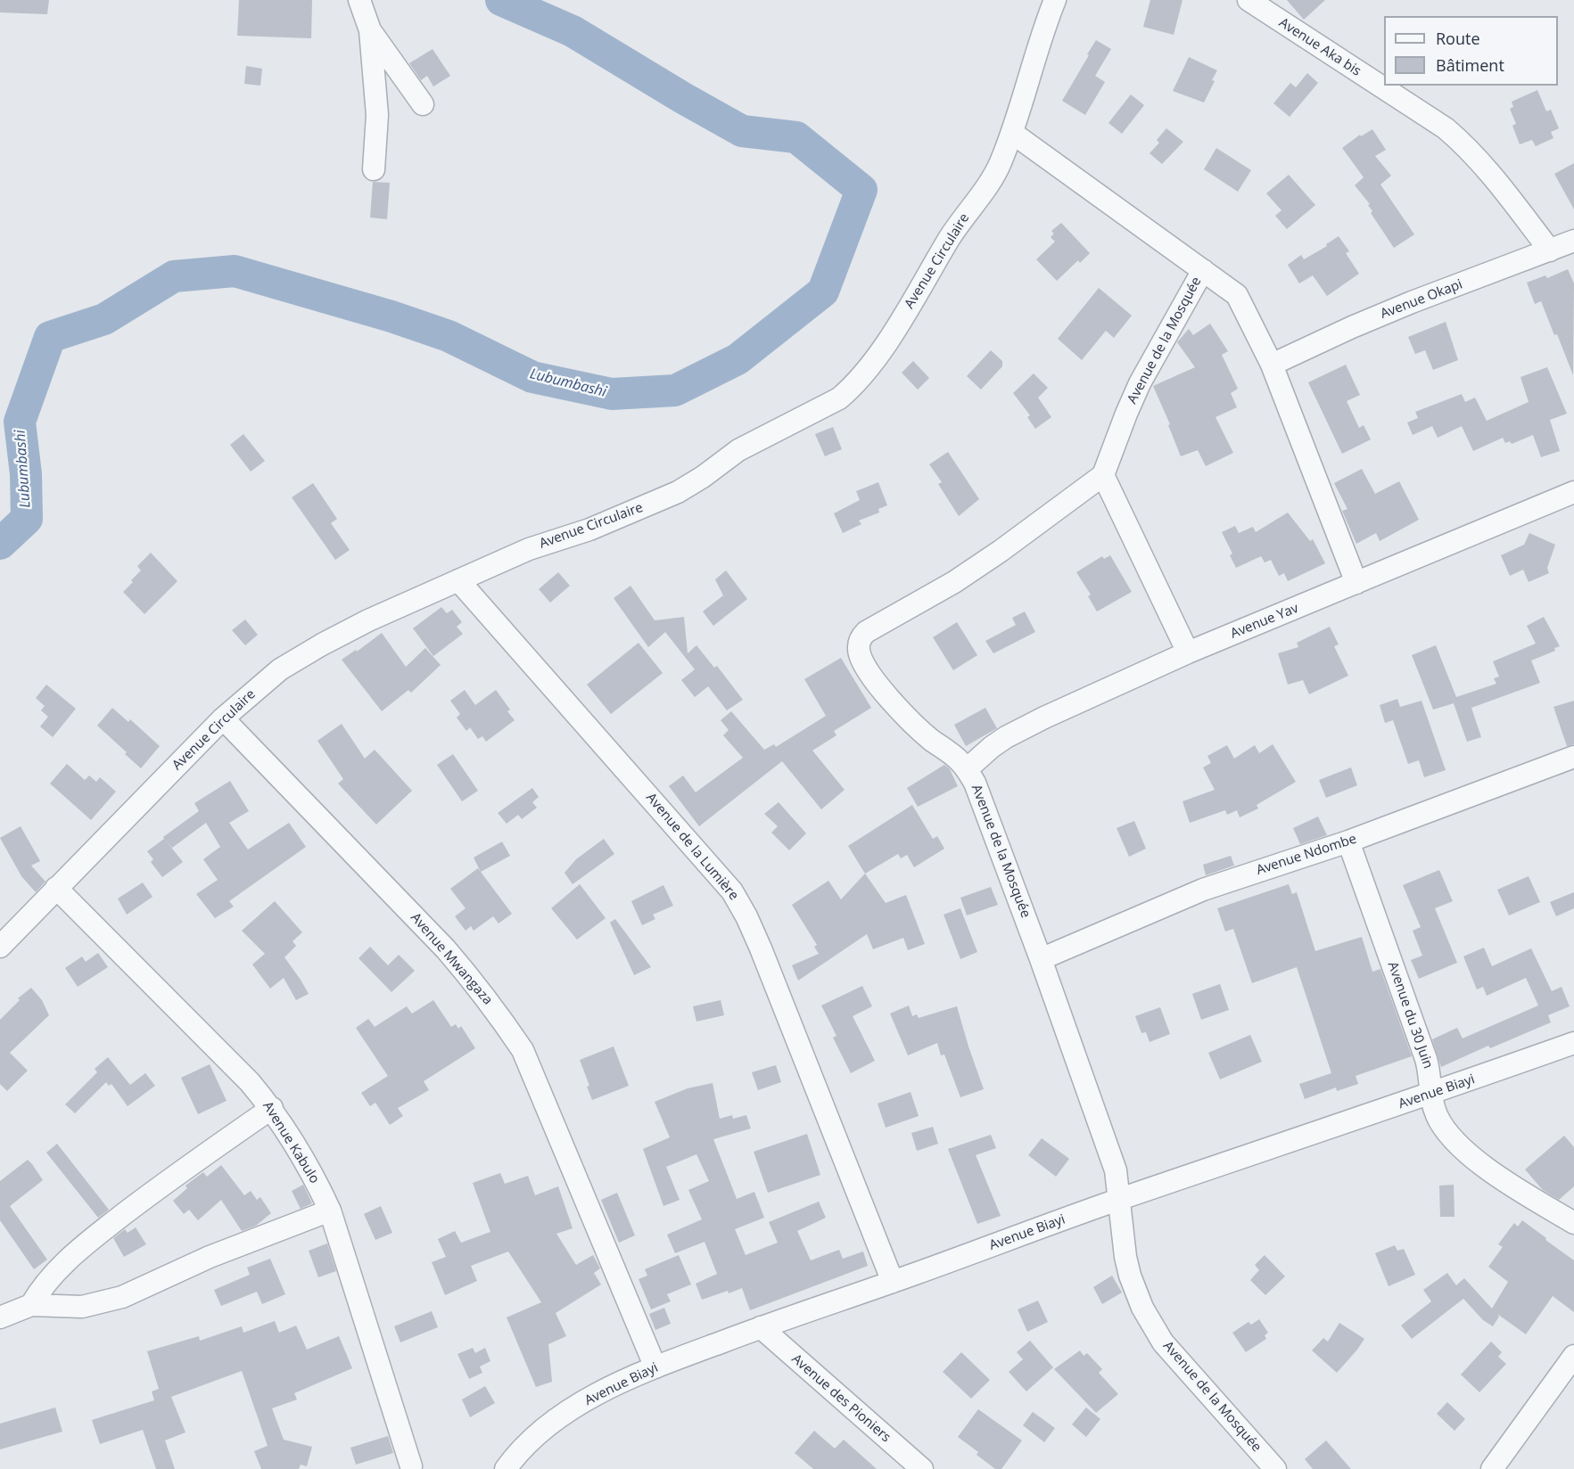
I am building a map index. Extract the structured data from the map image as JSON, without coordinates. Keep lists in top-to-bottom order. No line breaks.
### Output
{"streets":{"street":["Avenue Aka bis","Avenue Circulaire","Avenue Okapi","Avenue de la Mosquée","Avenue Yav","Avenue de la Lumière","Avenue Ndombe","Avenue Mwangaza","Avenue du 30 Juin","Avenue Biayi","Avenue Kabulo","Avenue des Pioniers"]},"crossings":[["Avenue Aka bis","Avenue Okapi"],["Avenue Circulaire","Avenue de la Lumière"],["Avenue Circulaire","Avenue Mwangaza"],["Avenue Circulaire","Avenue Kabulo"],["Avenue de la Mosquée","Avenue Yav"],["Avenue de la Mosquée","Avenue Ndombe"],["Avenue de la Mosquée","Avenue Biayi"],["Avenue de la Lumière","Avenue Biayi"],["Avenue Ndombe","Avenue du 30 Juin"],["Avenue Mwangaza","Avenue Biayi"],["Avenue du 30 Juin","Avenue Biayi"],["Avenue Biayi","Avenue des Pioniers"]],"water":["Lubumbashi"],"legend":["Route","Bâtiment"]}
